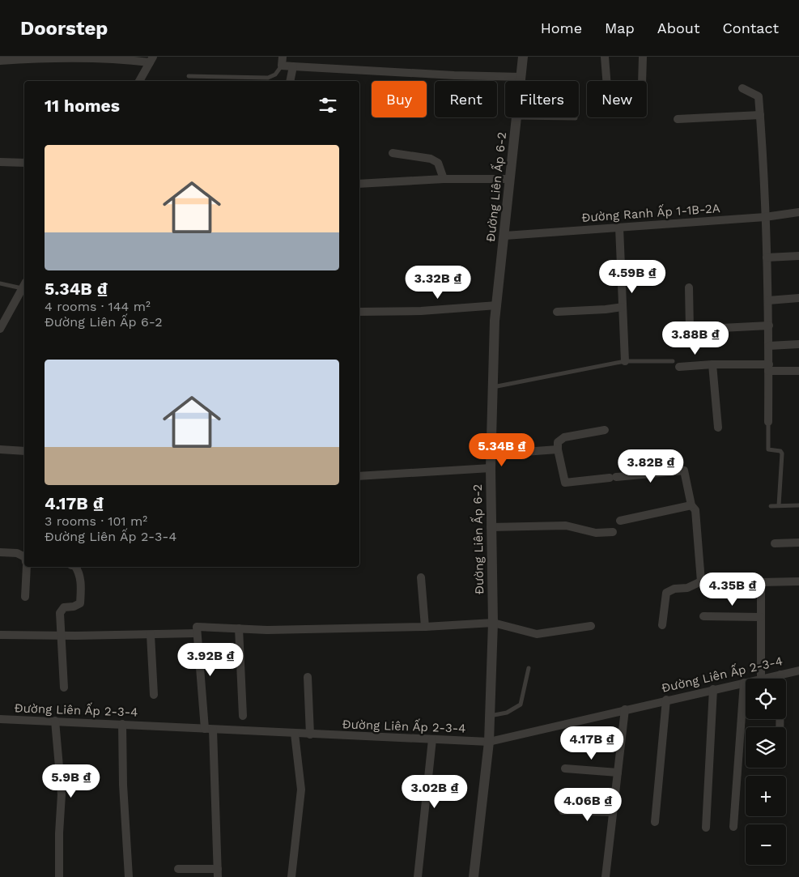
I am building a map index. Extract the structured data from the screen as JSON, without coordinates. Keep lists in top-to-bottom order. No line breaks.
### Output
{"streets":{"street":["Đường Liên Ấp 6-2","Đường Ranh Ấp 1-1B-2A","Đường Liên Ấp 2-3-4"]},"crossings":[["Đường Liên Ấp 6-2","Đường Ranh Ấp 1-1B-2A"],["Đường Liên Ấp 6-2","Đường Liên Ấp 2-3-4"]],"page":{"header":"Doorstep","nav":["Home","Map","About","Contact"],"chip":["Buy","Rent","Filters","New"],"heading":"11 homes","list":[{"name":"5.34B ₫","note":"4 rooms · 144 m² · Đường Liên Ấp 6-2"},{"name":"4.17B ₫","note":"3 rooms · 101 m² · Đường Liên Ấp 2-3-4"}],"price":["4.59B ₫","3.32B ₫","3.88B ₫","5.34B ₫","3.82B ₫","4.35B ₫","3.92B ₫","4.17B ₫","5.9B ₫","3.02B ₫","4.06B ₫"],"map_buttons":["+","−"]}}
